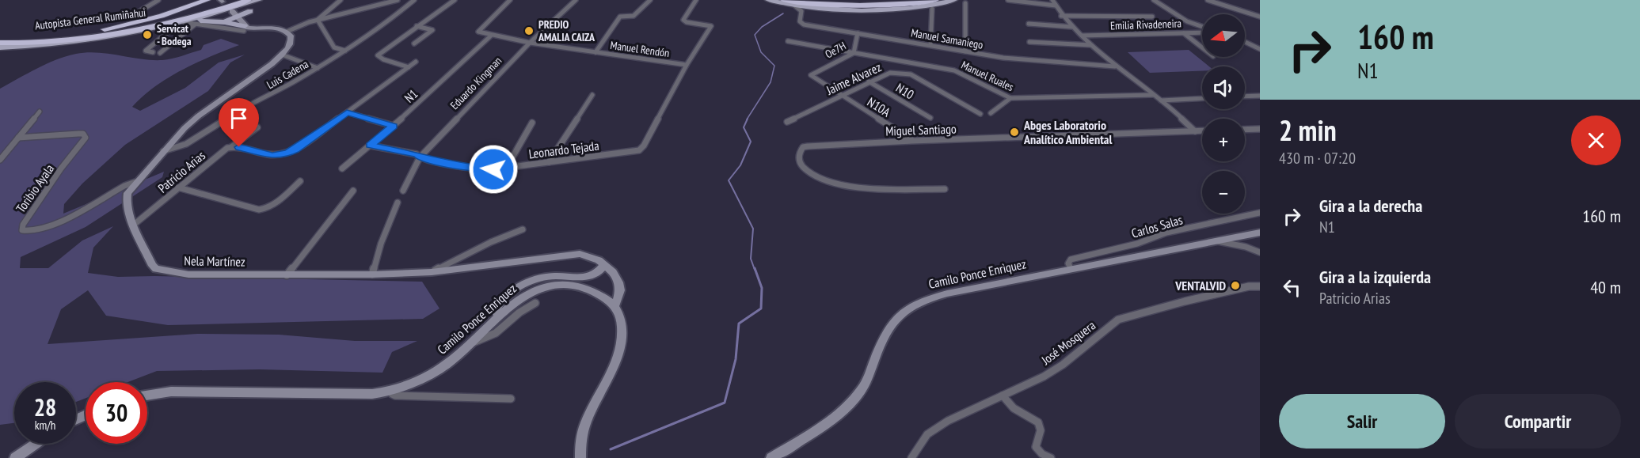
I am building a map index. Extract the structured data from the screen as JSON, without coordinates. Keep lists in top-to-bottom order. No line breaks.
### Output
{"streets":{"highway":["Autopista General Rumiñahui"],"main road":["Nela Martínez","Camilo Ponce Enrìquez"],"street":["Emilia Rivadeneira","Manuel Samaniego","Manuel Rendón","Oe7H","Luis Cadena","Manuel Ruales","Jaime Alvarez","Eduardo Kingman","N10","N1","N10A","Miguel Santiago","Leonardo Tejada","Patricio Arias","Toribio Ayala","Carlos Salas","José Mosquera"]},"crossings":[["Manuel Samaniego","Oe7H"],["Manuel Rendón","Eduardo Kingman"],["Manuel Rendón","N1"],["Manuel Rendón","Leonardo Tejada"],["Oe7H","Manuel Ruales"],["Oe7H","N10A"],["Luis Cadena","Nela Martínez"],["Jaime Alvarez","N10"],["Jaime Alvarez","N10A"],["Eduardo Kingman","Leonardo Tejada"],["N1","Leonardo Tejada"],["N10A","Miguel Santiago"],["Patricio Arias","Nela Martínez"],["Toribio Ayala","Nela Martínez"],["Carlos Salas","Camilo Ponce Enrìquez"]],"places":["PREDIO AMALIA CAIZA","Servicat - Bodega","Abges Laboratorio Analítico Ambiental","VENTALVID"],"north":"left","page":{"turn":["160 m","N1"],"map_buttons":["+","−"],"heading":["2 min","430 m · 07:20"],"list":[{"name":"Gira a la derecha","note":"N1","value":"160 m"},{"name":"Gira a la izquierda","note":"Patricio Arias","value":"40 m"}],"speed":"28 km/h","limit":"30","buttons":["Salir","Compartir"]}}
